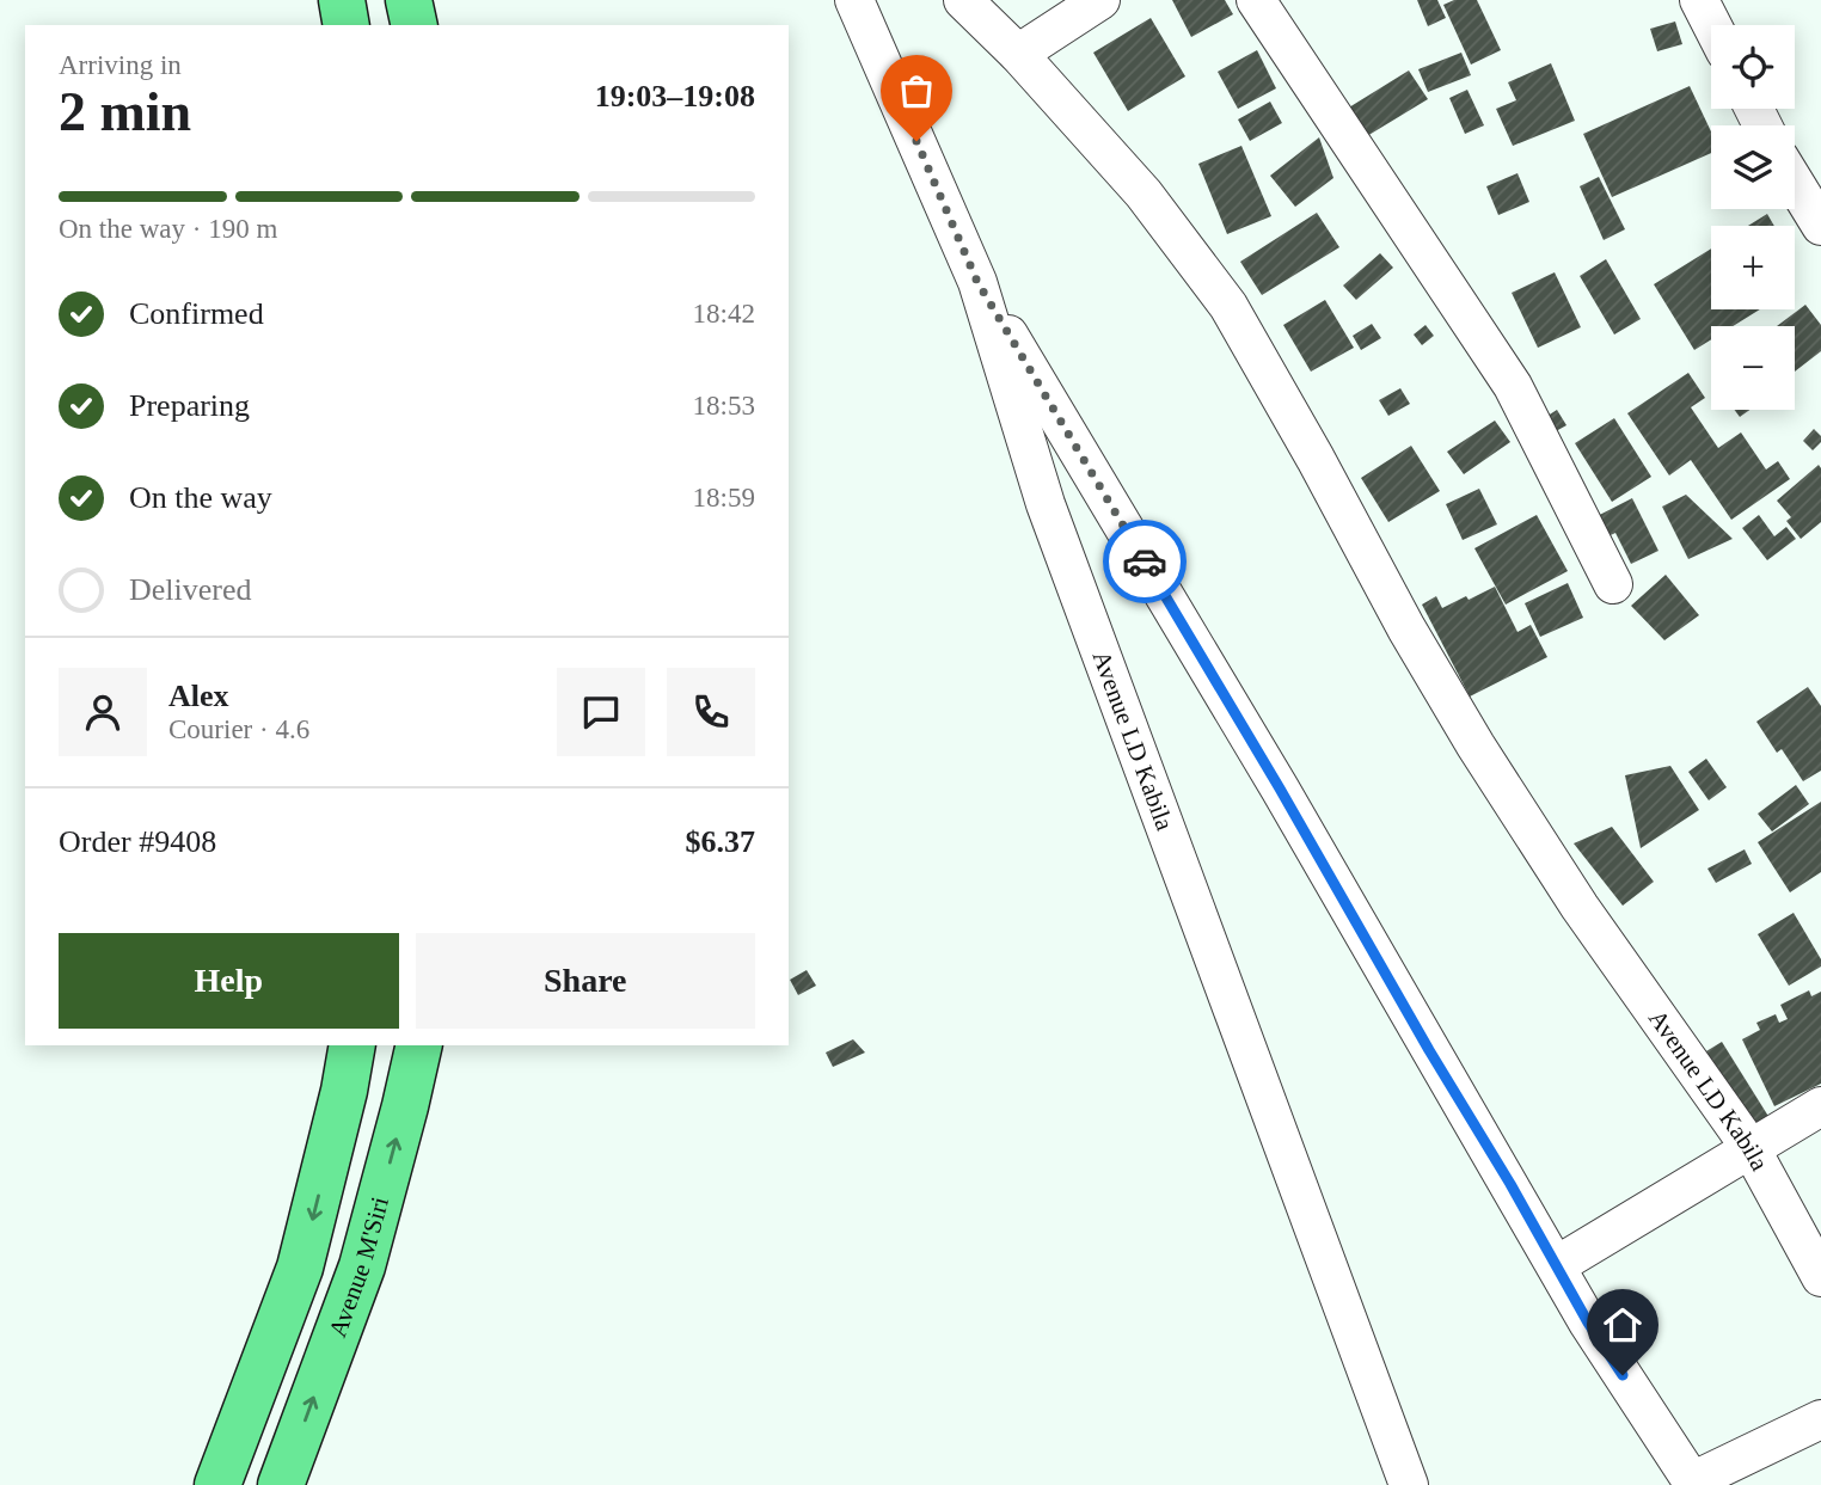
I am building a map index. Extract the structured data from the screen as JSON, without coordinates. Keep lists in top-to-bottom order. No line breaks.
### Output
{"streets":{"highway":["Avenue M'Siri"],"street":["Avenue LD Kabila"]},"page":{"map_buttons":["+","−"],"heading":["2 min","Arriving in","19:03–19:08"],"panel":["Alex","Courier · 4.6","Order #9408","$6.37"],"bar":"On the way · 190 m","list":[["Confirmed","18:42"],["Preparing","18:53"],["On the way","18:59"],"Delivered"],"buttons":["Help","Share"]}}
